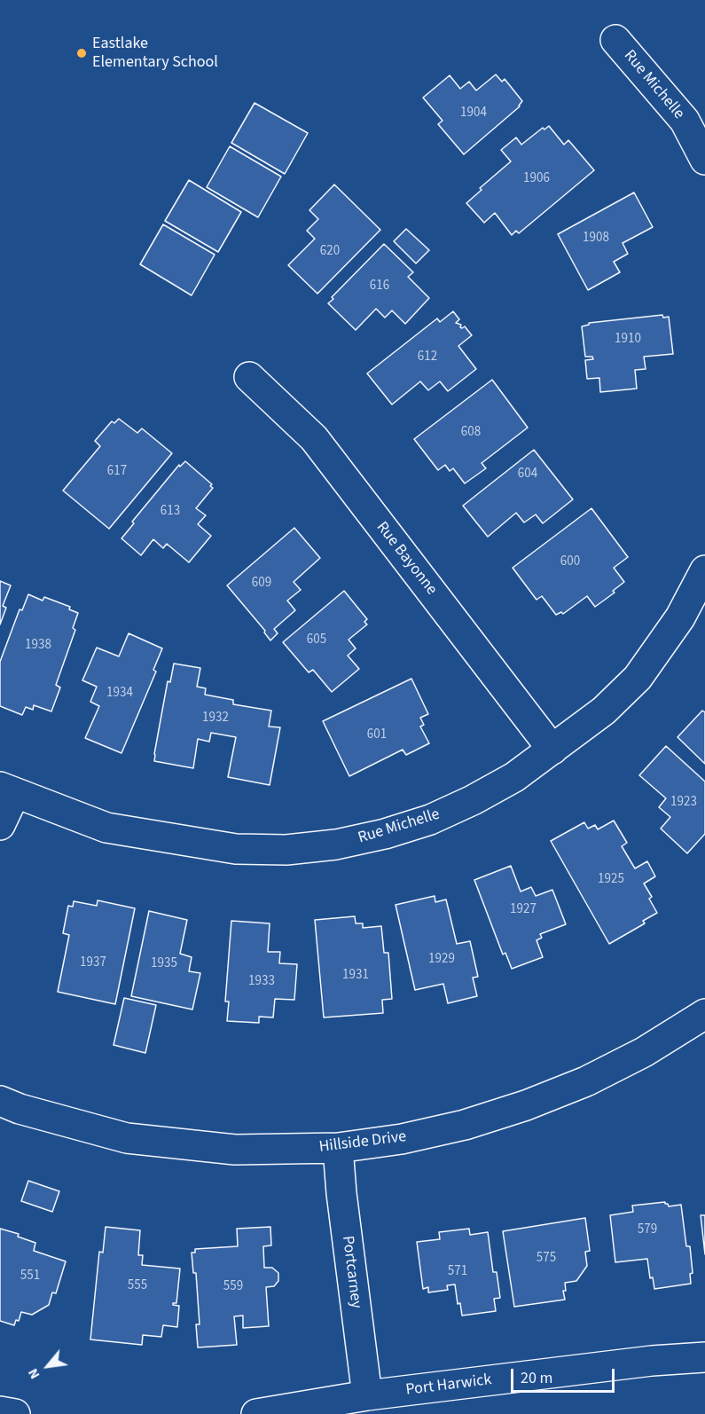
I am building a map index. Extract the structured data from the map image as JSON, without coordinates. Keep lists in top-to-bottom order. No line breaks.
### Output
{"streets":{"street":["Rue Michelle","Rue Bayonne","Hillside Drive","Portcarney","Port Harwick"]},"crossings":[["Rue Michelle","Rue Bayonne"],["Hillside Drive","Portcarney"],["Portcarney","Port Harwick"]],"places":["Eastlake Elementary School"],"house_numbers":["1904","1906","1908","620","616","1910","612","608","617","604","613","600","609","605","1938","1934","1932","601","1923","1925","1927","1929","1937","1935","1931","1933","579","575","571","551","555","559"],"scale_bar":"20 m","north":"bottom left"}
